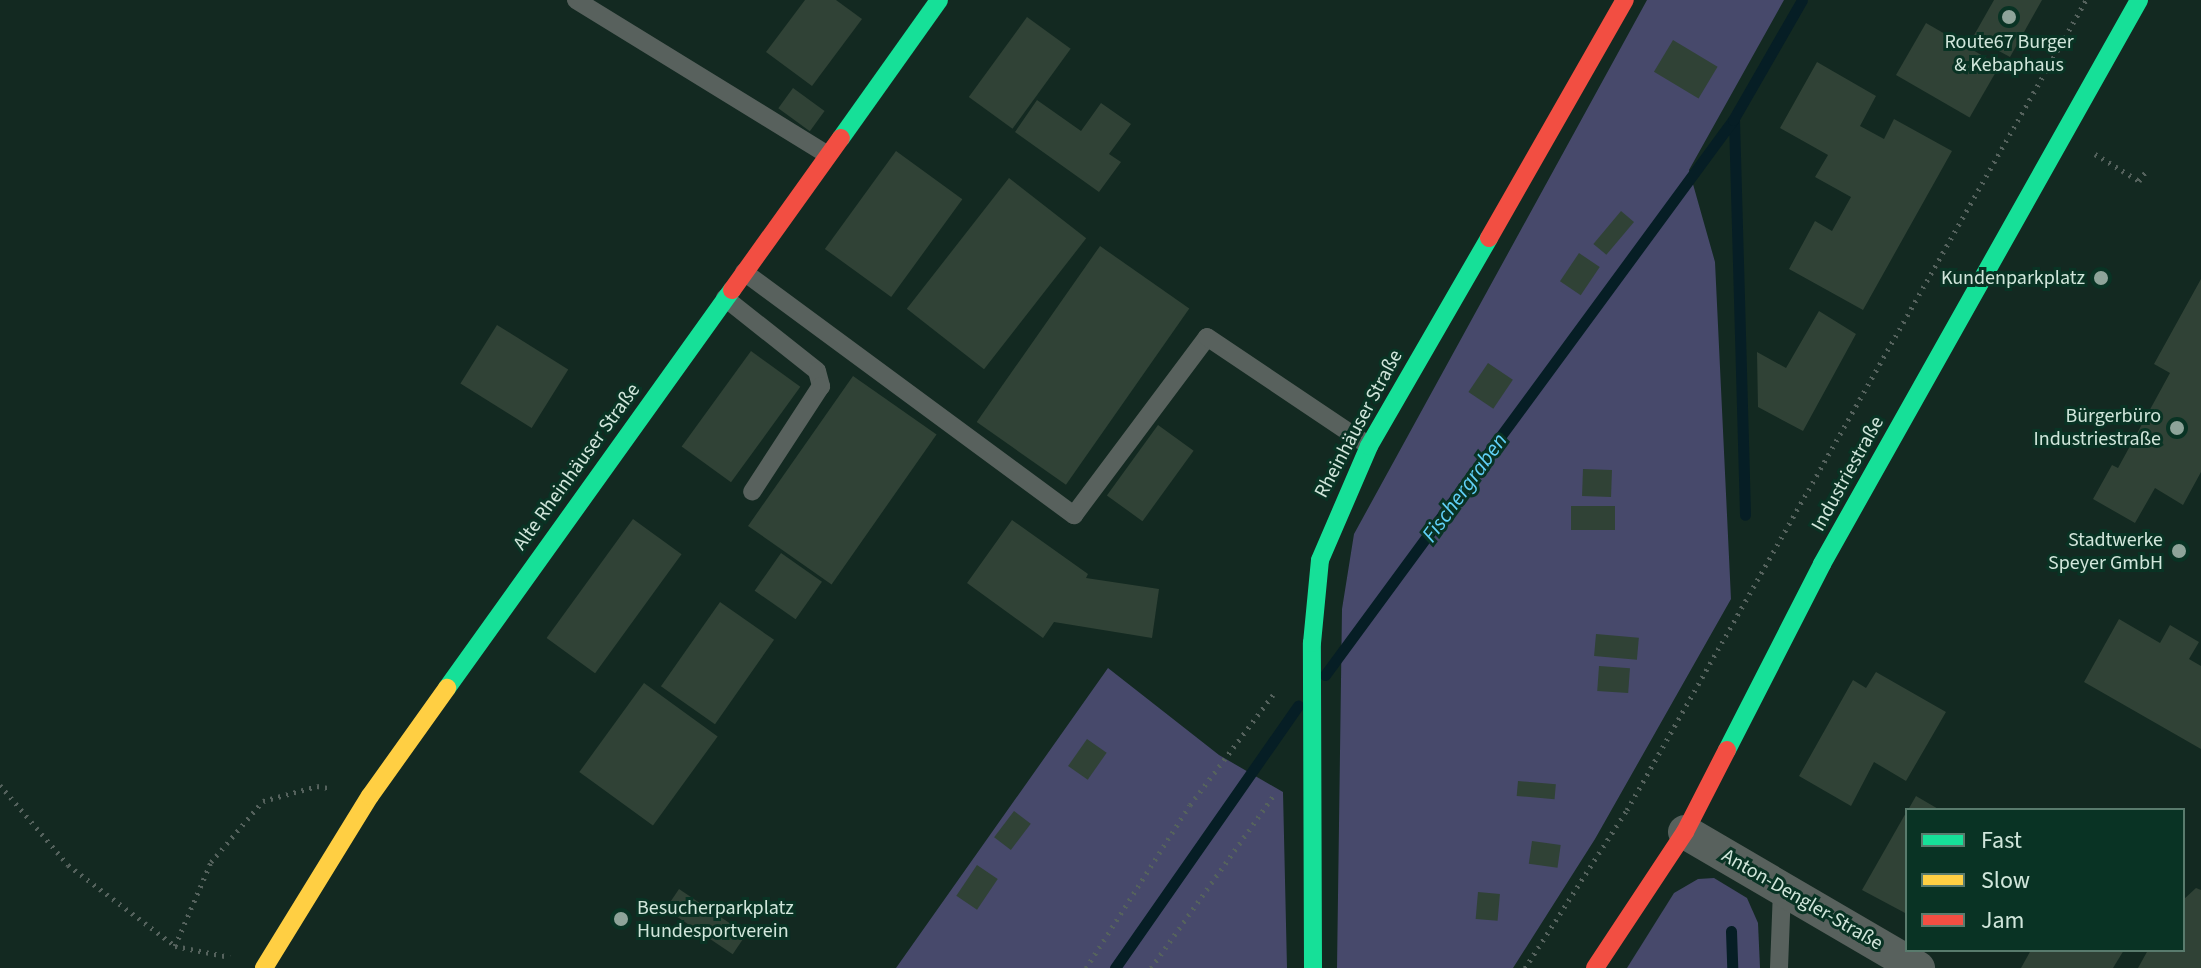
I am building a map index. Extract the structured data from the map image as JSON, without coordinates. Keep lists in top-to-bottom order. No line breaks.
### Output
{"streets":{"street":["Rheinhäuser Straße","Alte Rheinhäuser Straße","Industriestraße","Anton-Dengler-Straße"]},"crossings":[["Industriestraße","Anton-Dengler-Straße"]],"water":["Fischergraben"],"places":["Route67 Burger & Kebaphaus","Kundenparkplatz","Bürgerbüro Industriestraße","Stadtwerke Speyer GmbH","Besucherparkplatz Hundesportverein"],"legend":["Fast","Slow","Jam"]}
